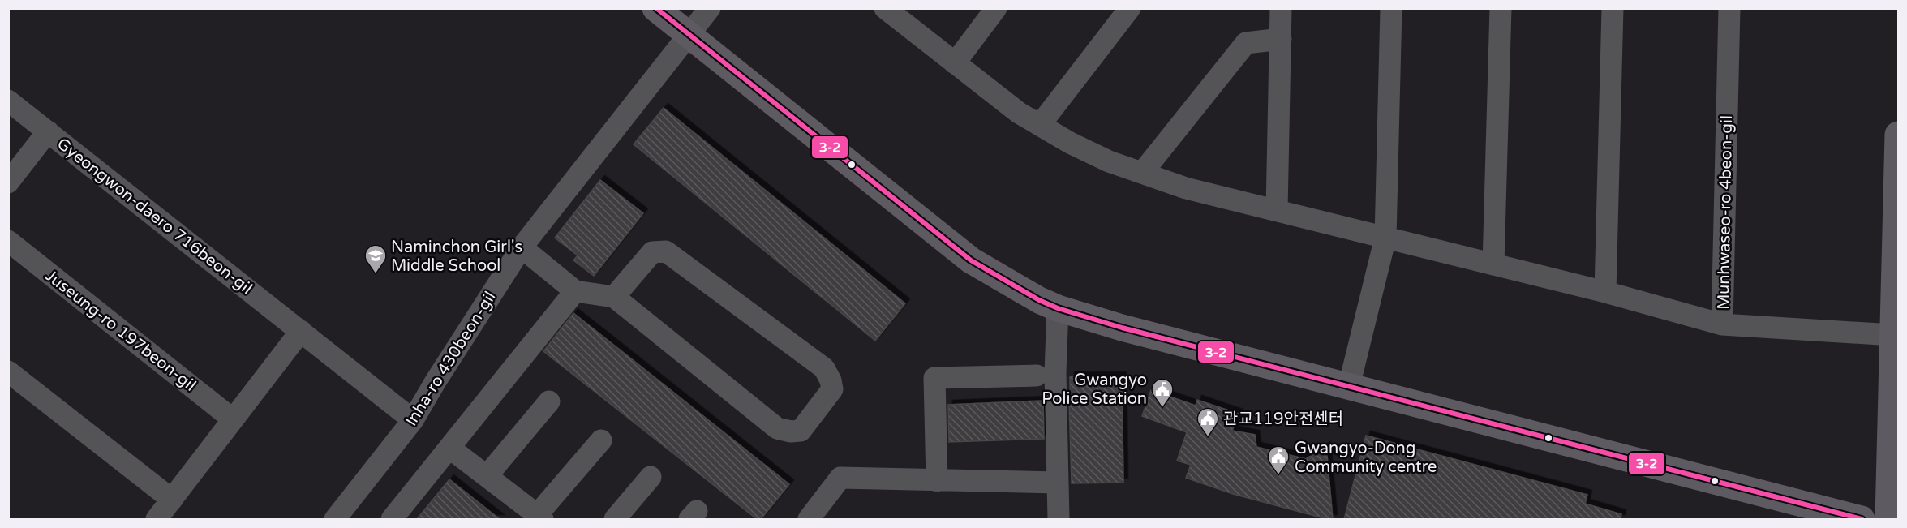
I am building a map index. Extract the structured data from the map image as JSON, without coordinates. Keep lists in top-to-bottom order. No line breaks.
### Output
{"streets":{"street":["Munhwaseo-ro 4beon-gil","Gyeongwon-daero 716beon-gil","Juseung-ro 197beon-gil","Inha-ro 430beon-gil"]},"crossings":[["Gyeongwon-daero 716beon-gil","Inha-ro 430beon-gil"]],"places":{"school or university":["Naminchon Girl's Middle School"],"public building":["Gwangyo Police Station","관교119안전센터","Gwangyo-Dong Community centre"]},"lines":["transit line 3-2"]}
